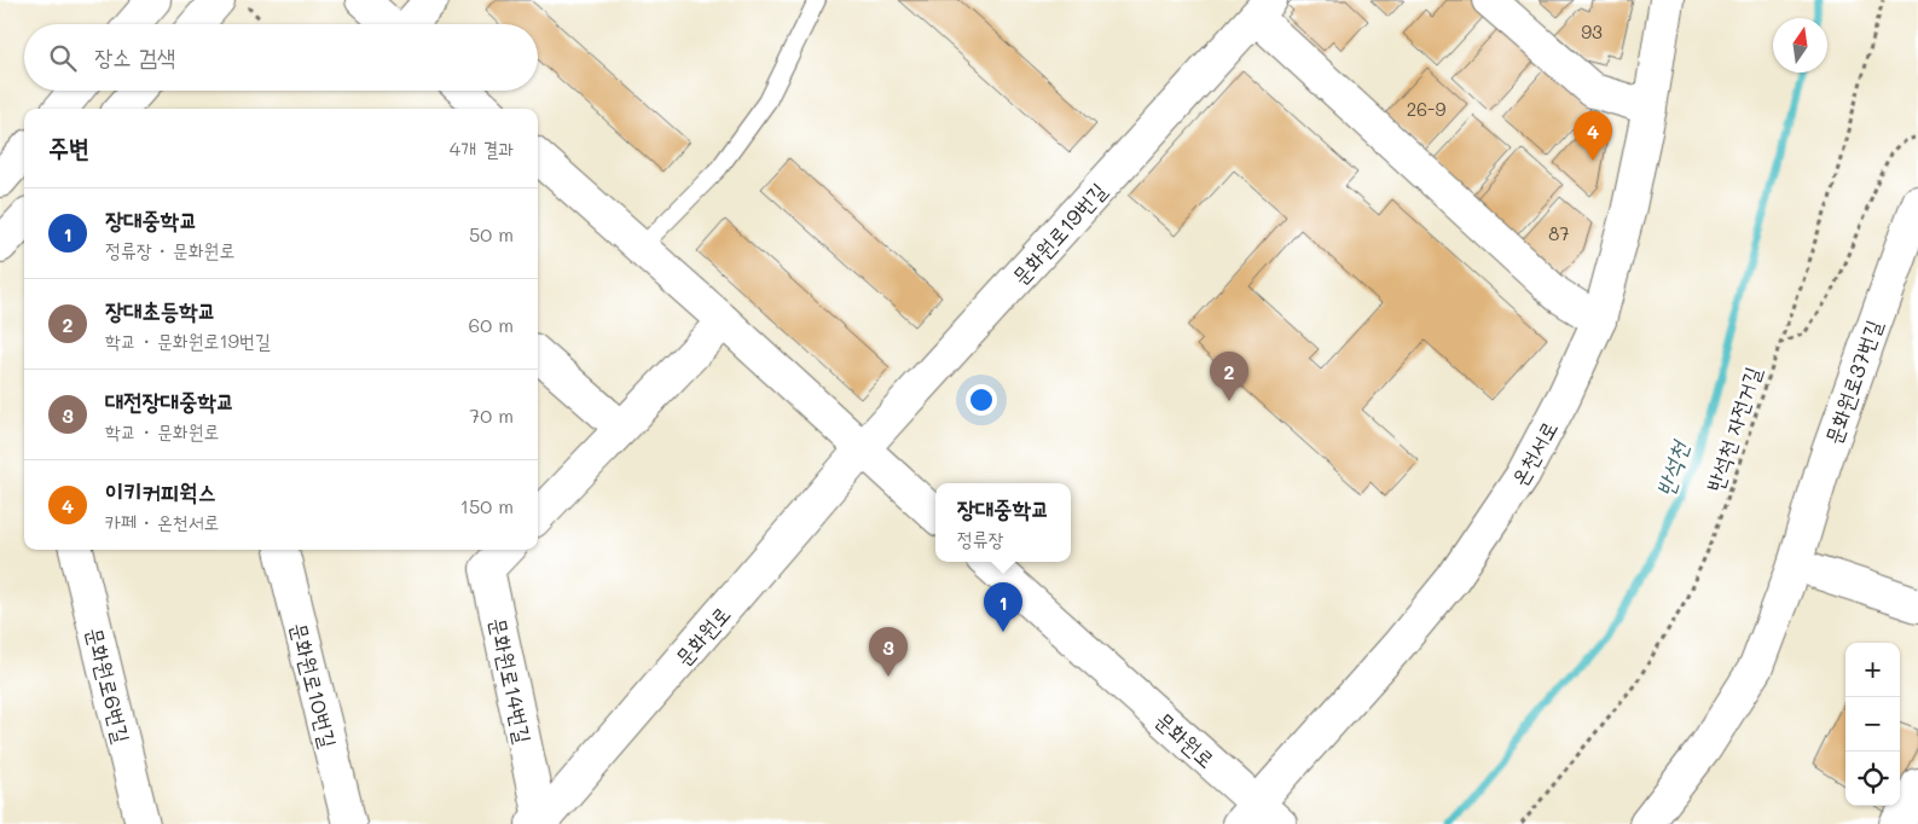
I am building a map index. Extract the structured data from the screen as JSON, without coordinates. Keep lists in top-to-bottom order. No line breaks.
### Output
{"streets":{"street":["문화원로19번길","문화원로37번길","온천서로","문화원로","문화원로14번길","문화원로6번길","문화원로10번길"],"path":["반석천 자전거길"]},"crossings":[["문화원로19번길","온천서로"],["문화원로19번길","문화원로"],["온천서로","문화원로"],["문화원로","문화원로14번길"]],"water":["반석천"],"house_numbers":["93","26-9","87"],"north":"top","page":{"search":"장소 검색","heading":["주변","4개 결과"],"pins":["4","2","1","3"],"list":[{"mark":"1","name":"장대중학교","note":"정류장 · 문화원로","value":"50 m"},{"mark":"2","name":"장대초등학교","note":"학교 · 문화원로19번길","value":"60 m"},{"mark":"3","name":"대전장대중학교","note":"학교 · 문화원로","value":"70 m"},{"mark":"4","name":"이키커피웍스","note":"카페 · 온천서로","value":"150 m"}],"popup":["장대중학교","정류장"],"map_buttons":["+","−"]}}
